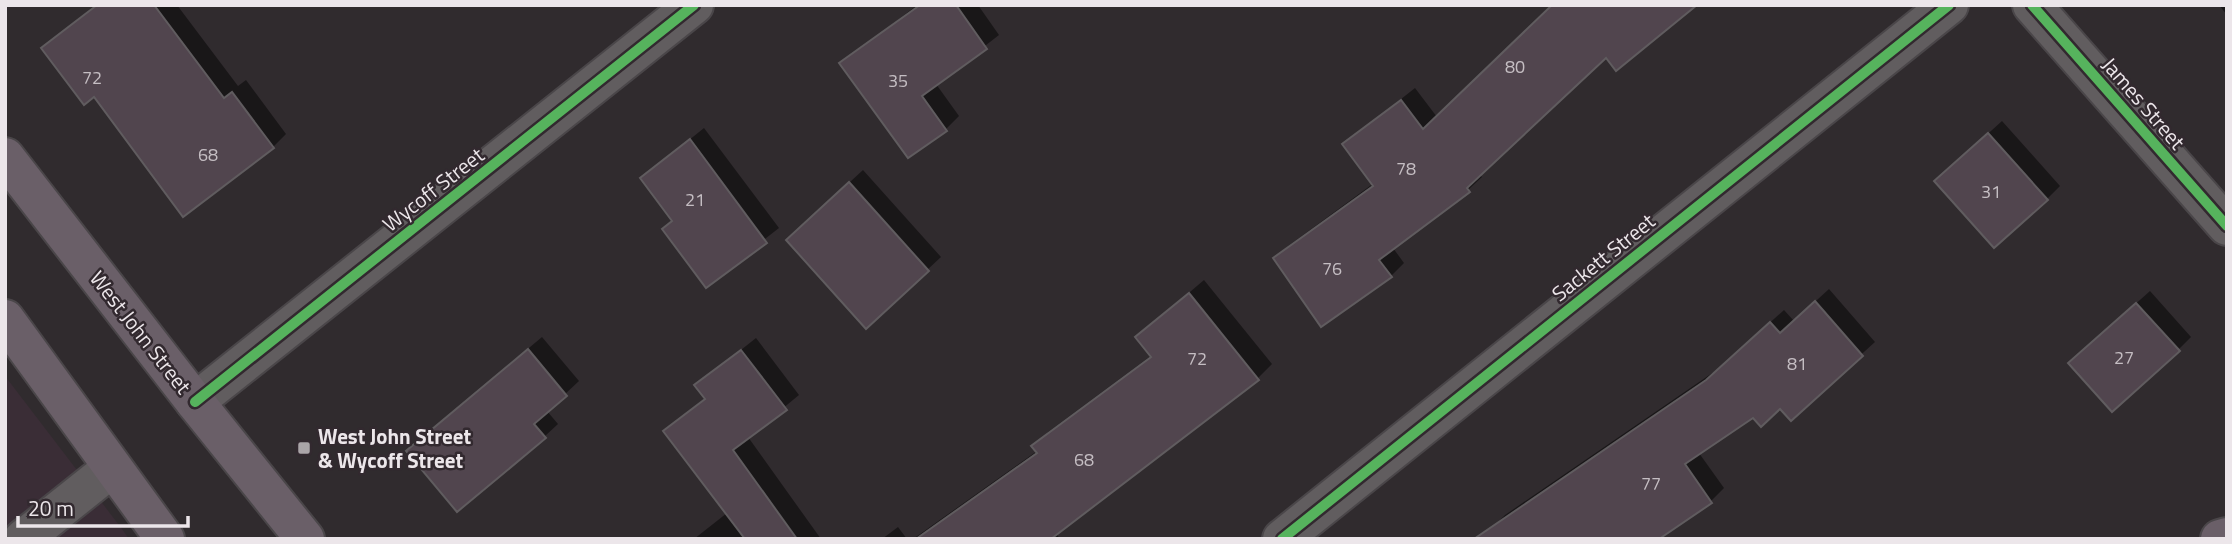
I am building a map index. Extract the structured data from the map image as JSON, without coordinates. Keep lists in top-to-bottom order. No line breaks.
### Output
{"streets":{"main road":["West John Street"],"street":["James Street","Wycoff Street","Sackett Street"]},"crossings":[["Wycoff Street","West John Street"]],"places":{"transit":["West John Street & Wycoff Street"]},"house_numbers":["80","72","35","68","78","31","21","76","27","72","81","68","77"],"scale_bar":"20 m"}
